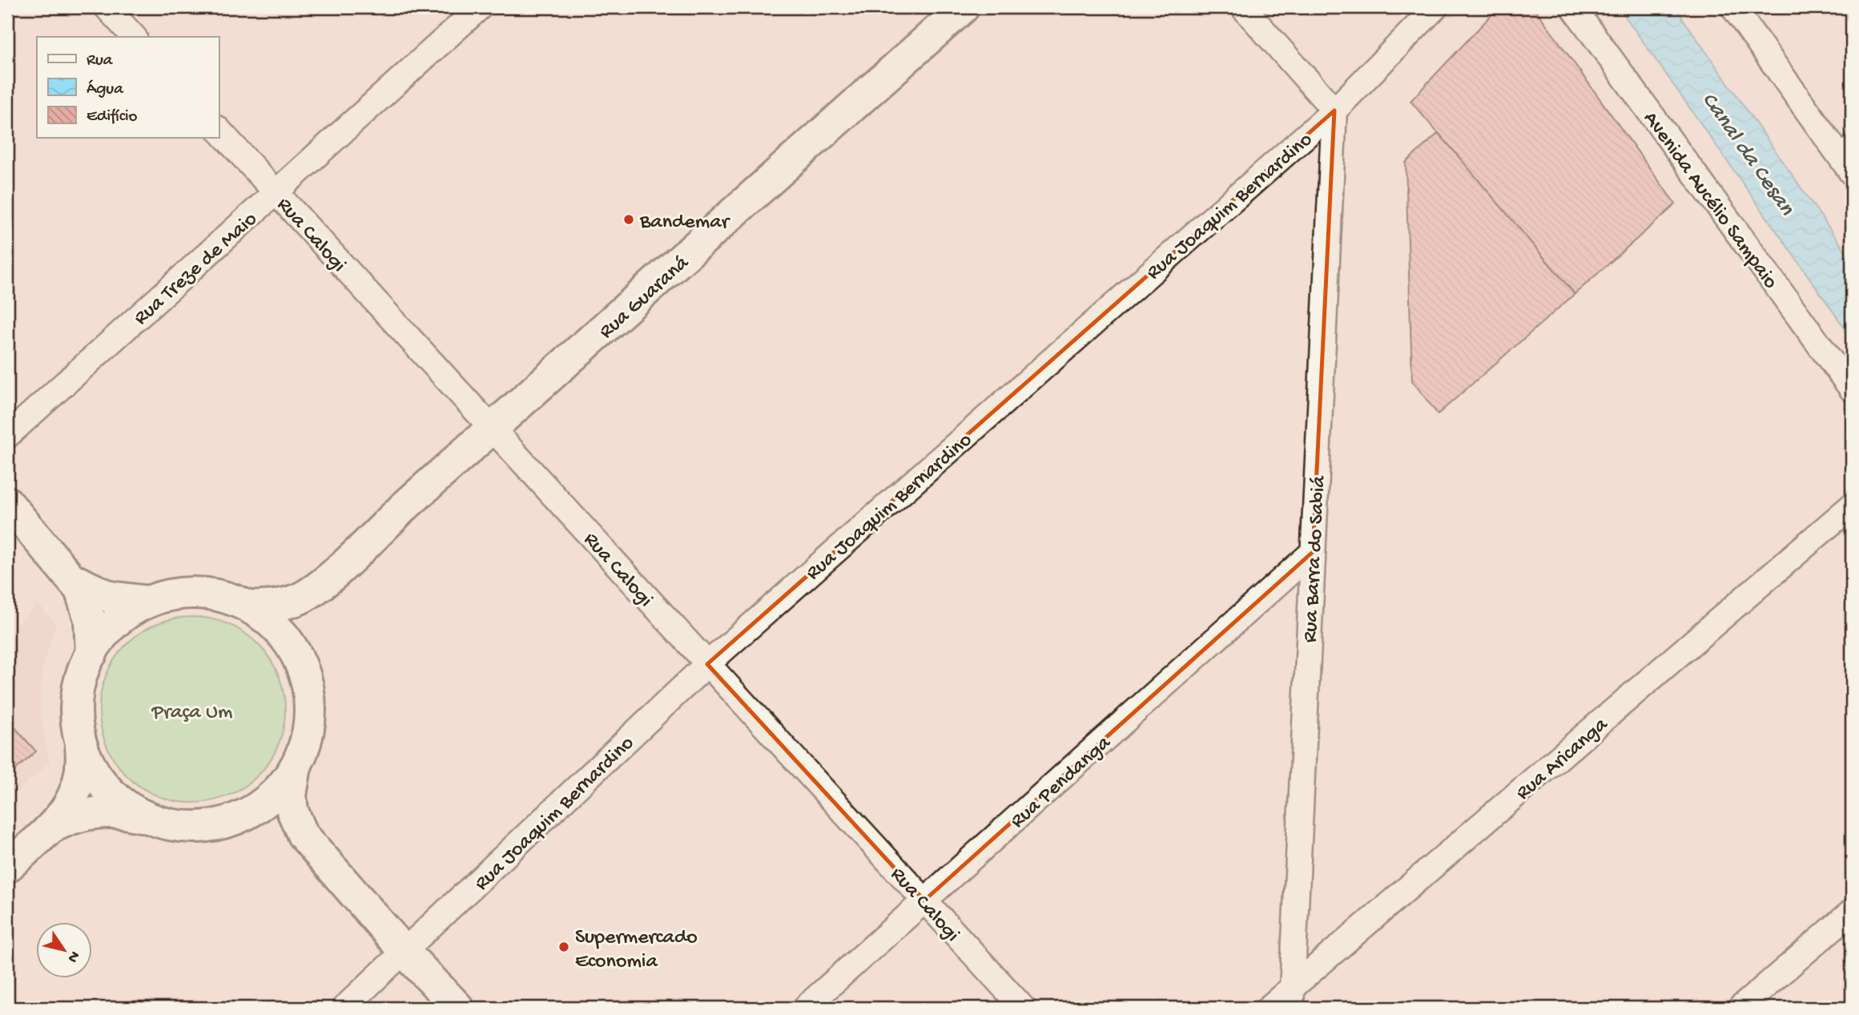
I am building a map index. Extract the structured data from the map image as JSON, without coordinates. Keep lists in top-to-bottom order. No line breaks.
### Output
{"streets":{"street":["Avenida Aucélio Sampaio","Rua Joaquim Bernardino","Rua Calogi","Rua Treze de Maio","Rua Guaraná","Rua Barra do Sabiá","Rua Aricanga","Rua Pendanga"]},"crossings":[["Rua Joaquim Bernardino","Rua Calogi"],["Rua Joaquim Bernardino","Rua Barra do Sabiá"],["Rua Calogi","Rua Treze de Maio"],["Rua Calogi","Rua Guaraná"],["Rua Calogi","Rua Pendanga"],["Rua Barra do Sabiá","Rua Aricanga"],["Rua Barra do Sabiá","Rua Pendanga"]],"water":["Canal da Cesan"],"parks":["Praça Um"],"places":["Bandemar","Supermercado Economia"],"legend":["Rua","Água","Edifício"],"north":"bottom right"}
